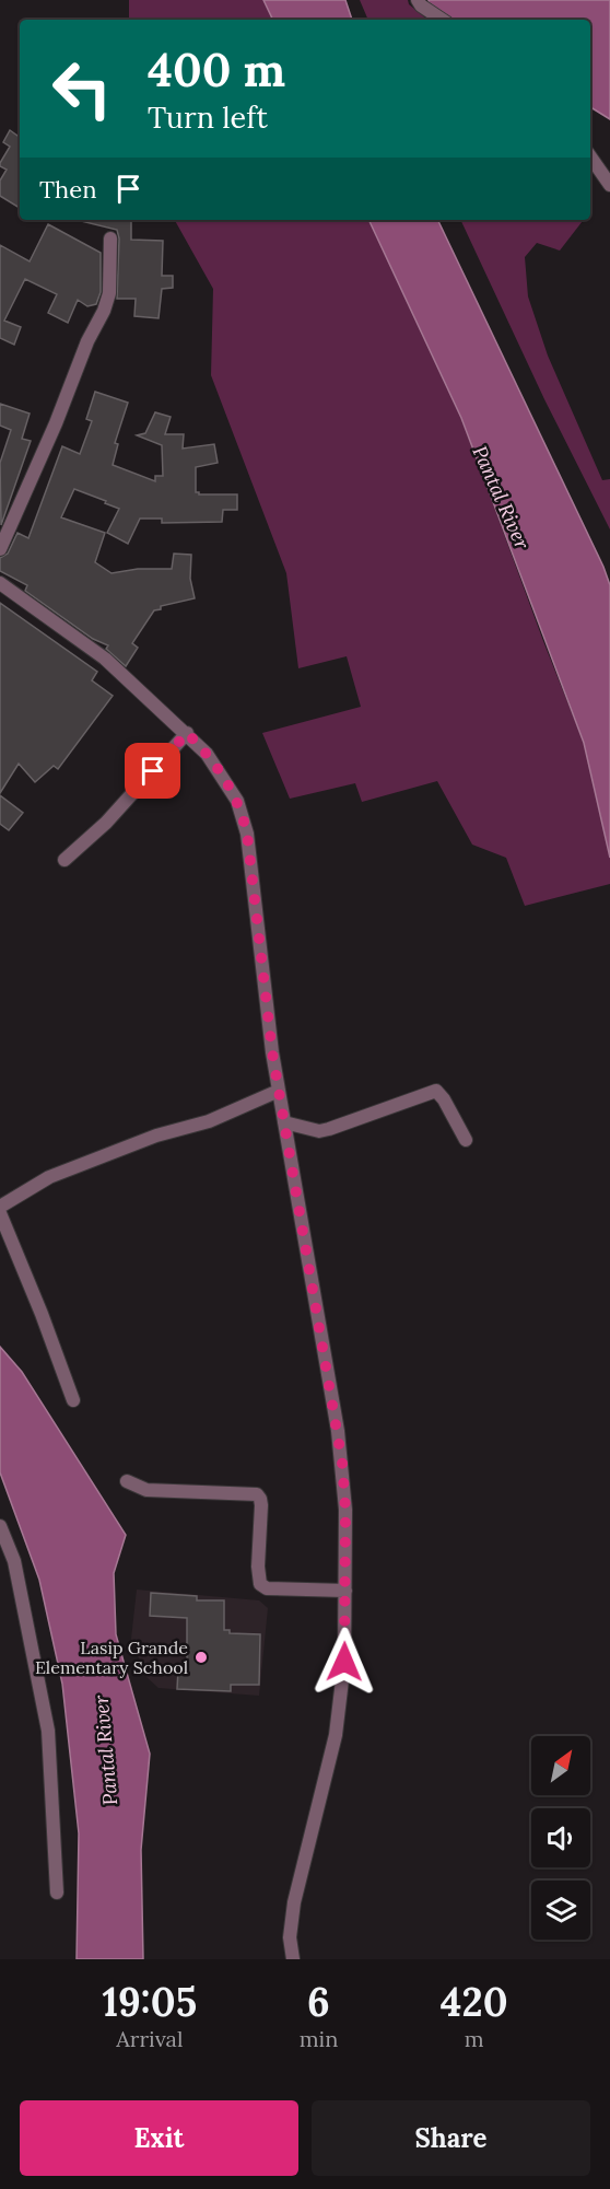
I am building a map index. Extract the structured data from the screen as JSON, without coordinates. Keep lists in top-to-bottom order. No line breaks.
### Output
{"water":["Pantal River"],"places":["Lasip Grande Elementary School"],"north":"top right","page":{"turn":["400 m","Turn left"],"then":"Then","eta":["19:05","Arrival","6","min","420","m"],"buttons":["Exit","Share"]}}
